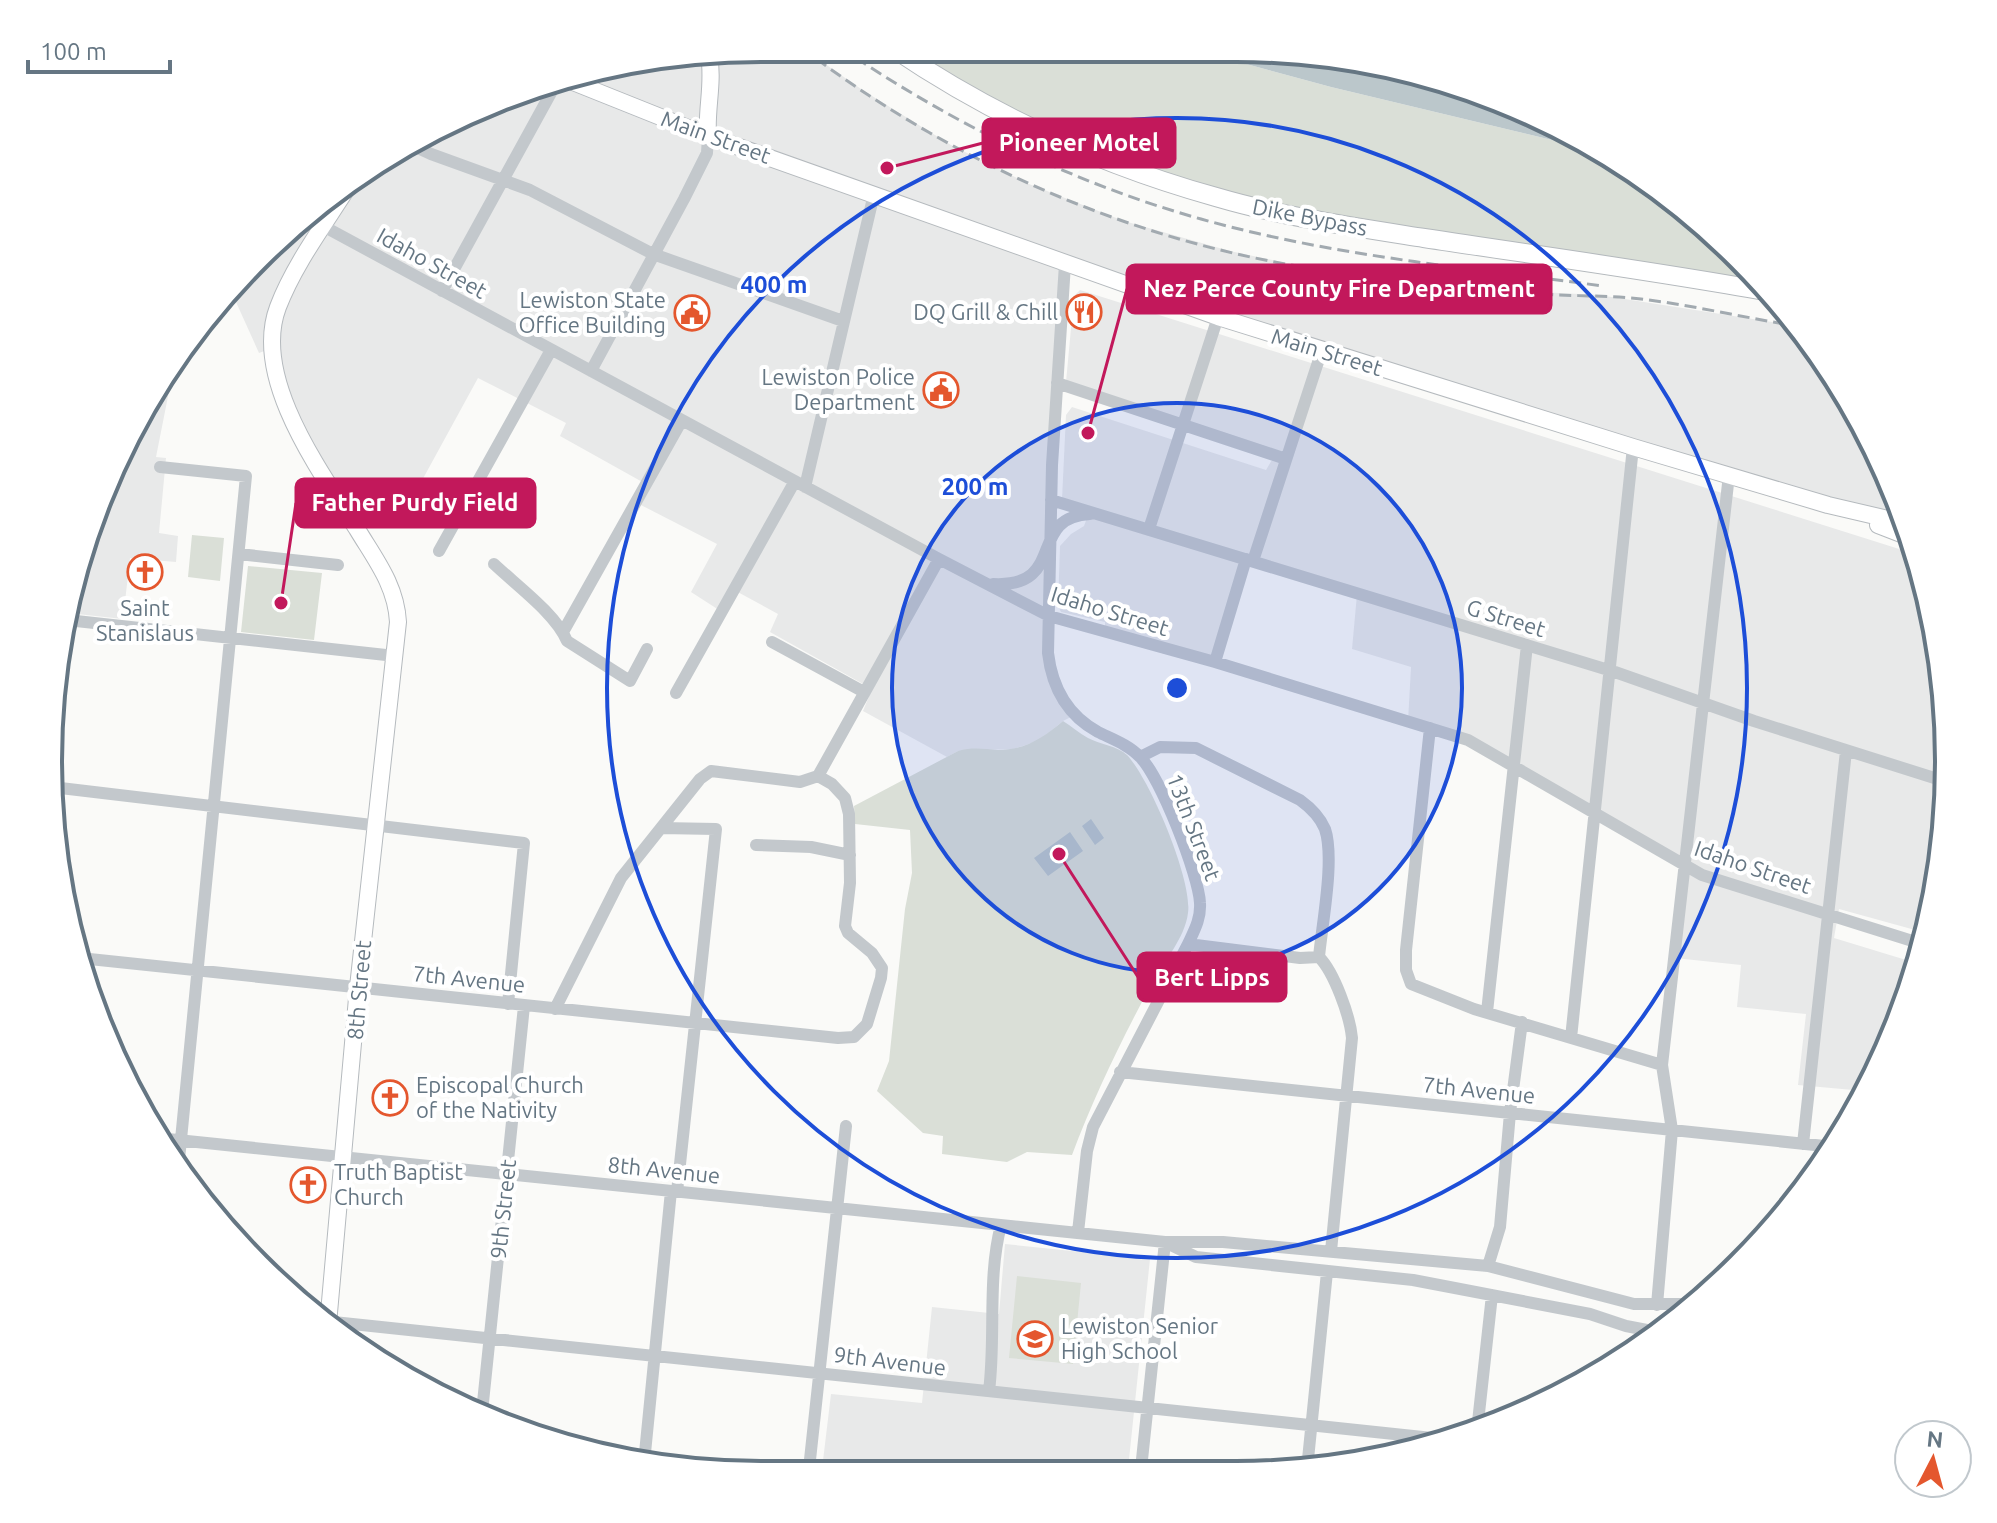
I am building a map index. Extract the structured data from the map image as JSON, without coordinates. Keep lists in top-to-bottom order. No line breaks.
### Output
{"streets":{"highway":["Dike Bypass"],"main road":["Main Street","8th Street"],"street":["Idaho Street","G Street","13th Street","7th Avenue","8th Avenue","9th Street","9th Avenue"]},"crossings":[["Main Street","13th Street"],["Idaho Street","13th Street"],["Idaho Street","8th Street"],["G Street","13th Street"],["13th Street","7th Avenue"],["13th Street","8th Avenue"],["7th Avenue","8th Street"],["7th Avenue","9th Street"],["8th Street","8th Avenue"],["8th Avenue","9th Street"],["9th Street","9th Avenue"]],"places":{"other":["Pioneer Motel","Nez Perce County Fire Department","Father Purdy Field","Bert Lipps"],"restaurant":["DQ Grill & Chill"],"public building":["Lewiston State Office Building","Lewiston Police Department"],"church":["Saint Stanislaus","Episcopal Church of the Nativity","Truth Baptist Church"],"school or university":["Lewiston Senior High School"]},"scale_bar":"100 m","north":"top","rings":["400 m","200 m"]}
